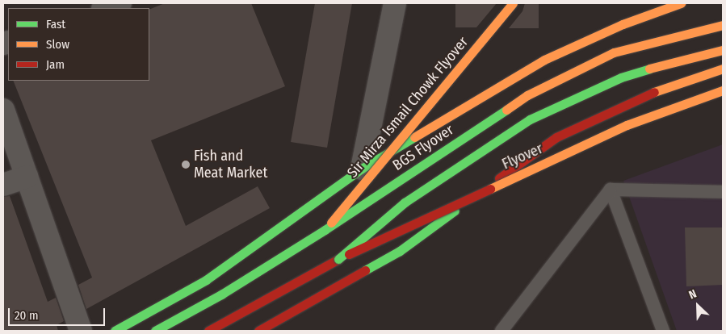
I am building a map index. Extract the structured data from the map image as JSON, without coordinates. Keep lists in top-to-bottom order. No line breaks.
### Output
{"streets":{"main road":["Sir Mirza Ismail Chowk Flyover","BGS Flyover","Flyover"]},"crossings":[["Sir Mirza Ismail Chowk Flyover","BGS Flyover"]],"places":["Fish and Meat Market"],"legend":["Fast","Slow","Jam"],"scale_bar":"20 m","north":"top left"}
